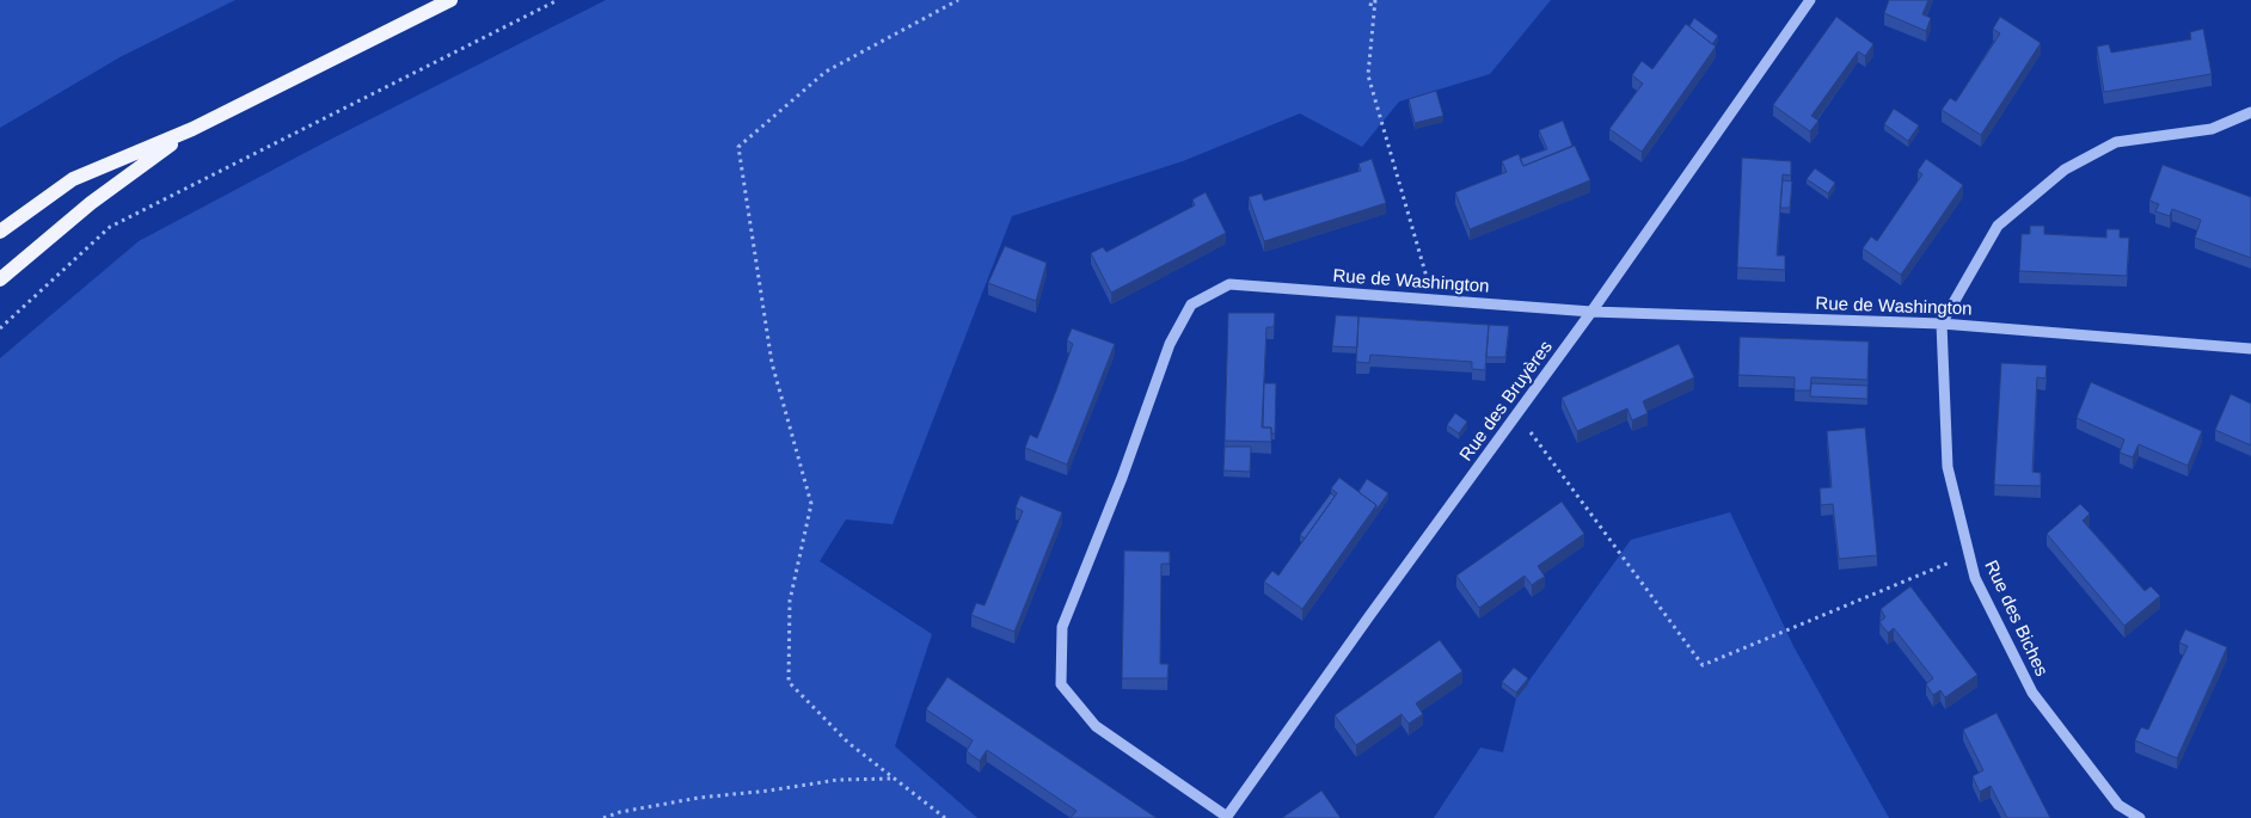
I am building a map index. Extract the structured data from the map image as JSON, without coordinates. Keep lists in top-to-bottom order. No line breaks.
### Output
{"streets":{"street":["Rue de Washington","Rue des Bruyères","Rue des Biches"]},"crossings":[["Rue de Washington","Rue des Bruyères"],["Rue de Washington","Rue des Biches"]]}
